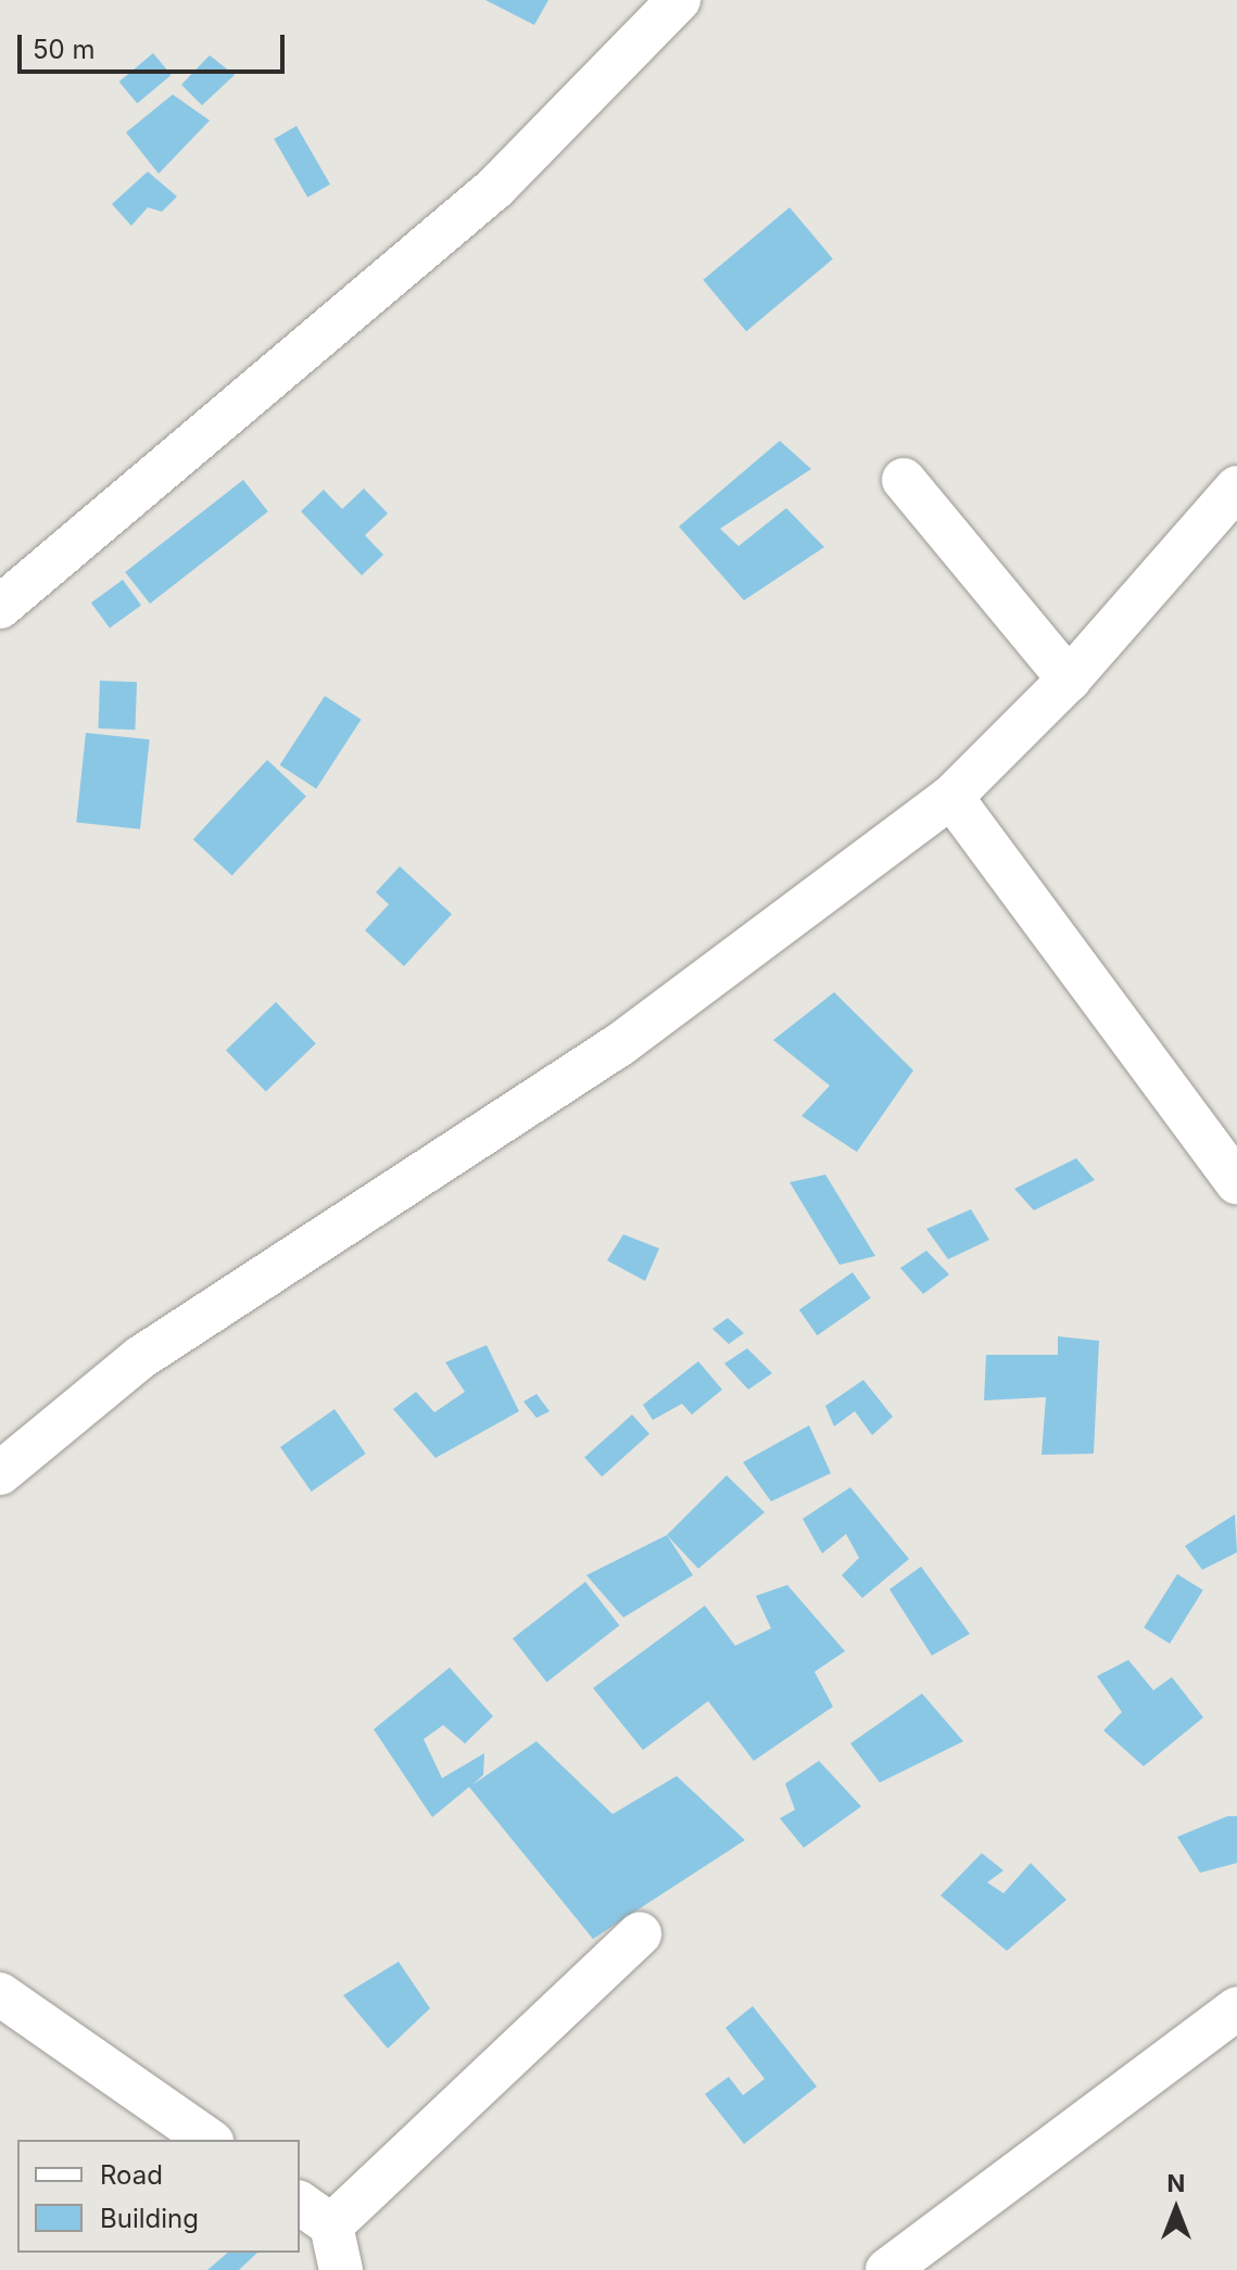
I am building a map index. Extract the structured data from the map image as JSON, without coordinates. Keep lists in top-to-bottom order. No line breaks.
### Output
{"legend":["Road","Building"],"scale_bar":"50 m","north":"top"}
